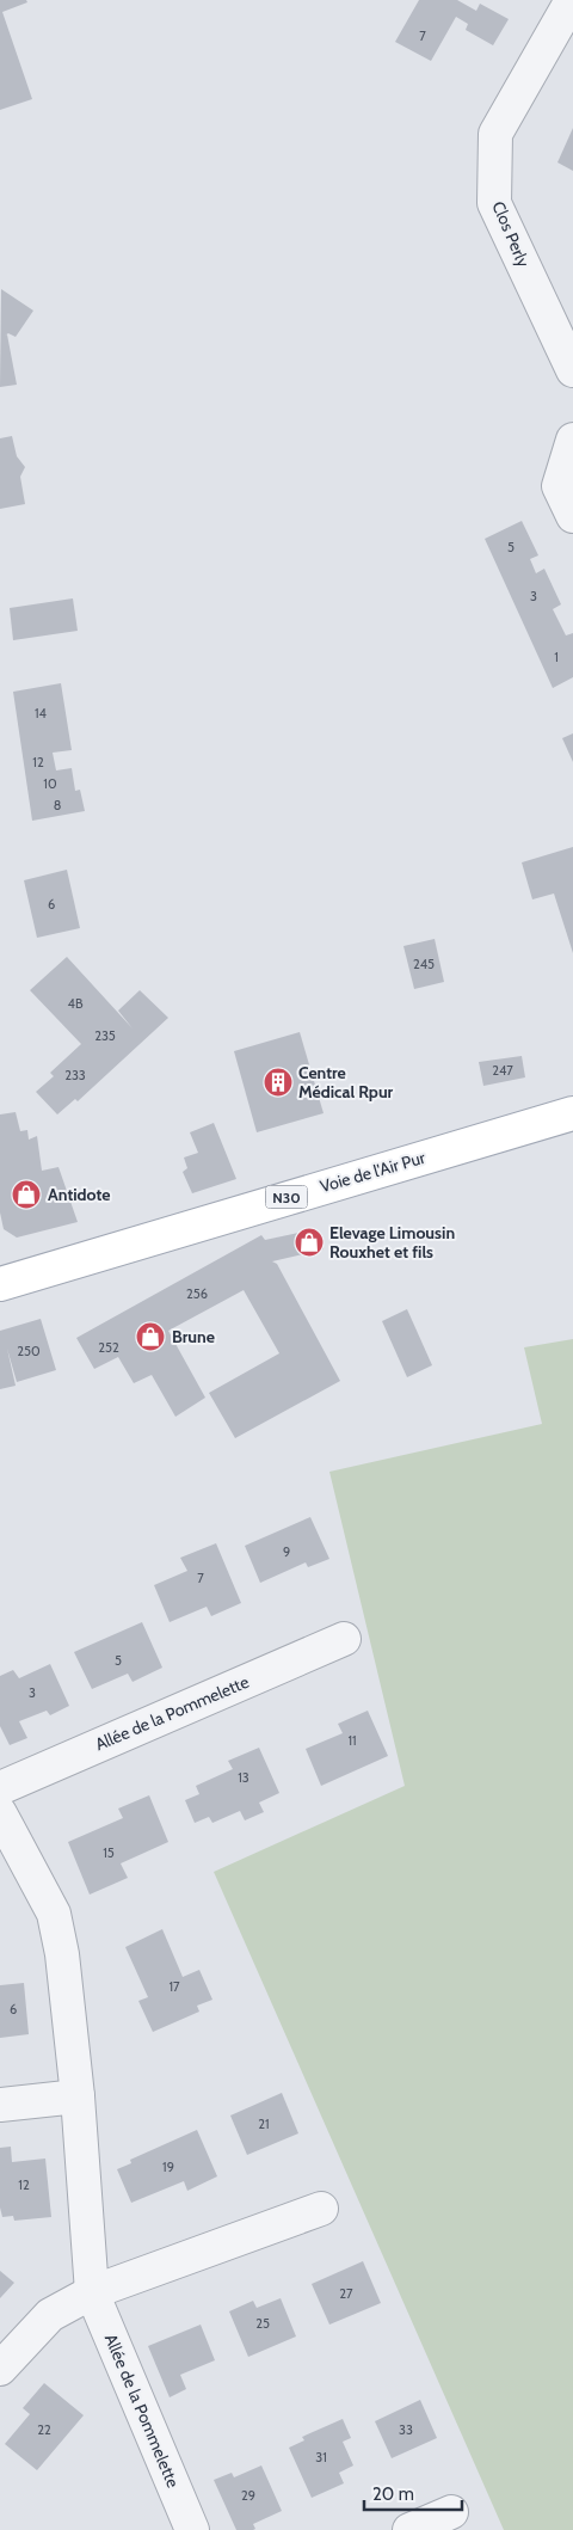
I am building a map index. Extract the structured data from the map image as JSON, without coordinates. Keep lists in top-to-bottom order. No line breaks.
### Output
{"streets":{"main road":["Voie de l'Air Pur","N30"],"street":["Clos Perly","Allée de la Pommelette"]},"places":{"building":["Centre Médical Rpur"],"shop":["Antidote","Elevage Limousin Rouxhet et fils","Brune"]},"house_numbers":["7","5","3","1","14","12","10","8","6","245","4B","235","247","233","256","252","250","9","7","5","3","11","13","15","17","6","21","19","12","27","25","22","33","31","29"],"scale_bar":"20 m"}
